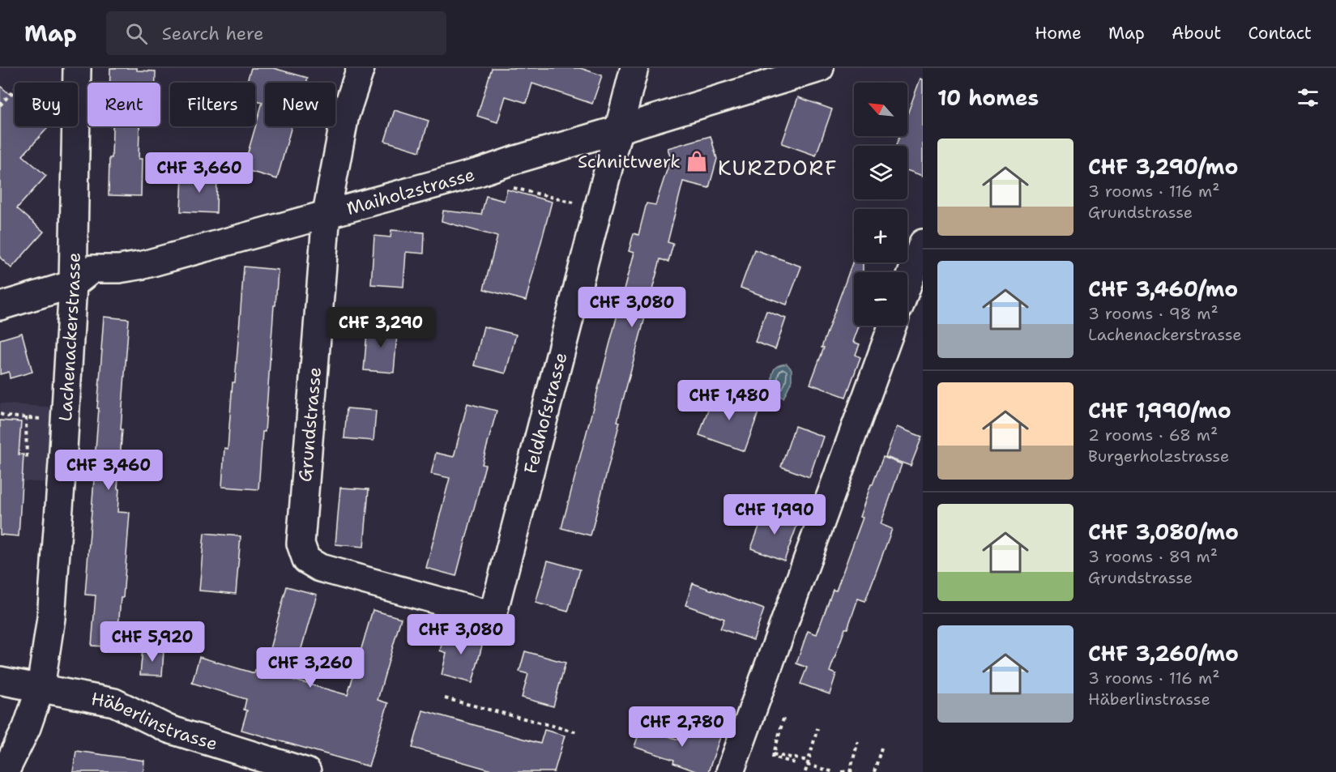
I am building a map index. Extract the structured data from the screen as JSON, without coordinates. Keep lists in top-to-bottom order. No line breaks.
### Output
{"streets":{"street":["Maiholzstrasse","Lachenackerstrasse","Feldhofstrasse","Grundstrasse","Häberlinstrasse"]},"crossings":[["Maiholzstrasse","Lachenackerstrasse"],["Maiholzstrasse","Feldhofstrasse"],["Maiholzstrasse","Grundstrasse"],["Lachenackerstrasse","Häberlinstrasse"],["Feldhofstrasse","Grundstrasse"]],"districts":["KURZDORF"],"places":{"shop":["Schnittwerk"]},"north":"top left","page":{"header":"Map","search":"Search here","nav":["Home","Map","About","Contact"],"heading":"10 homes","map_buttons":["+","−"],"chip":["Buy","Rent","Filters","New"],"list":[{"name":"CHF 3,290/mo","note":"3 rooms · 116 m² · Grundstrasse"},{"name":"CHF 3,460/mo","note":"3 rooms · 98 m² · Lachenackerstrasse"},{"name":"CHF 1,990/mo","note":"2 rooms · 68 m² · Burgerholzstrasse"},{"name":"CHF 3,080/mo","note":"3 rooms · 89 m² · Grundstrasse"},{"name":"CHF 3,260/mo","note":"3 rooms · 116 m² · Häberlinstrasse"}],"price":["CHF 3,660","CHF 3,080","CHF 3,290","CHF 1,480","CHF 3,460","CHF 1,990","CHF 3,080","CHF 5,920","CHF 3,260","CHF 2,780"]}}
